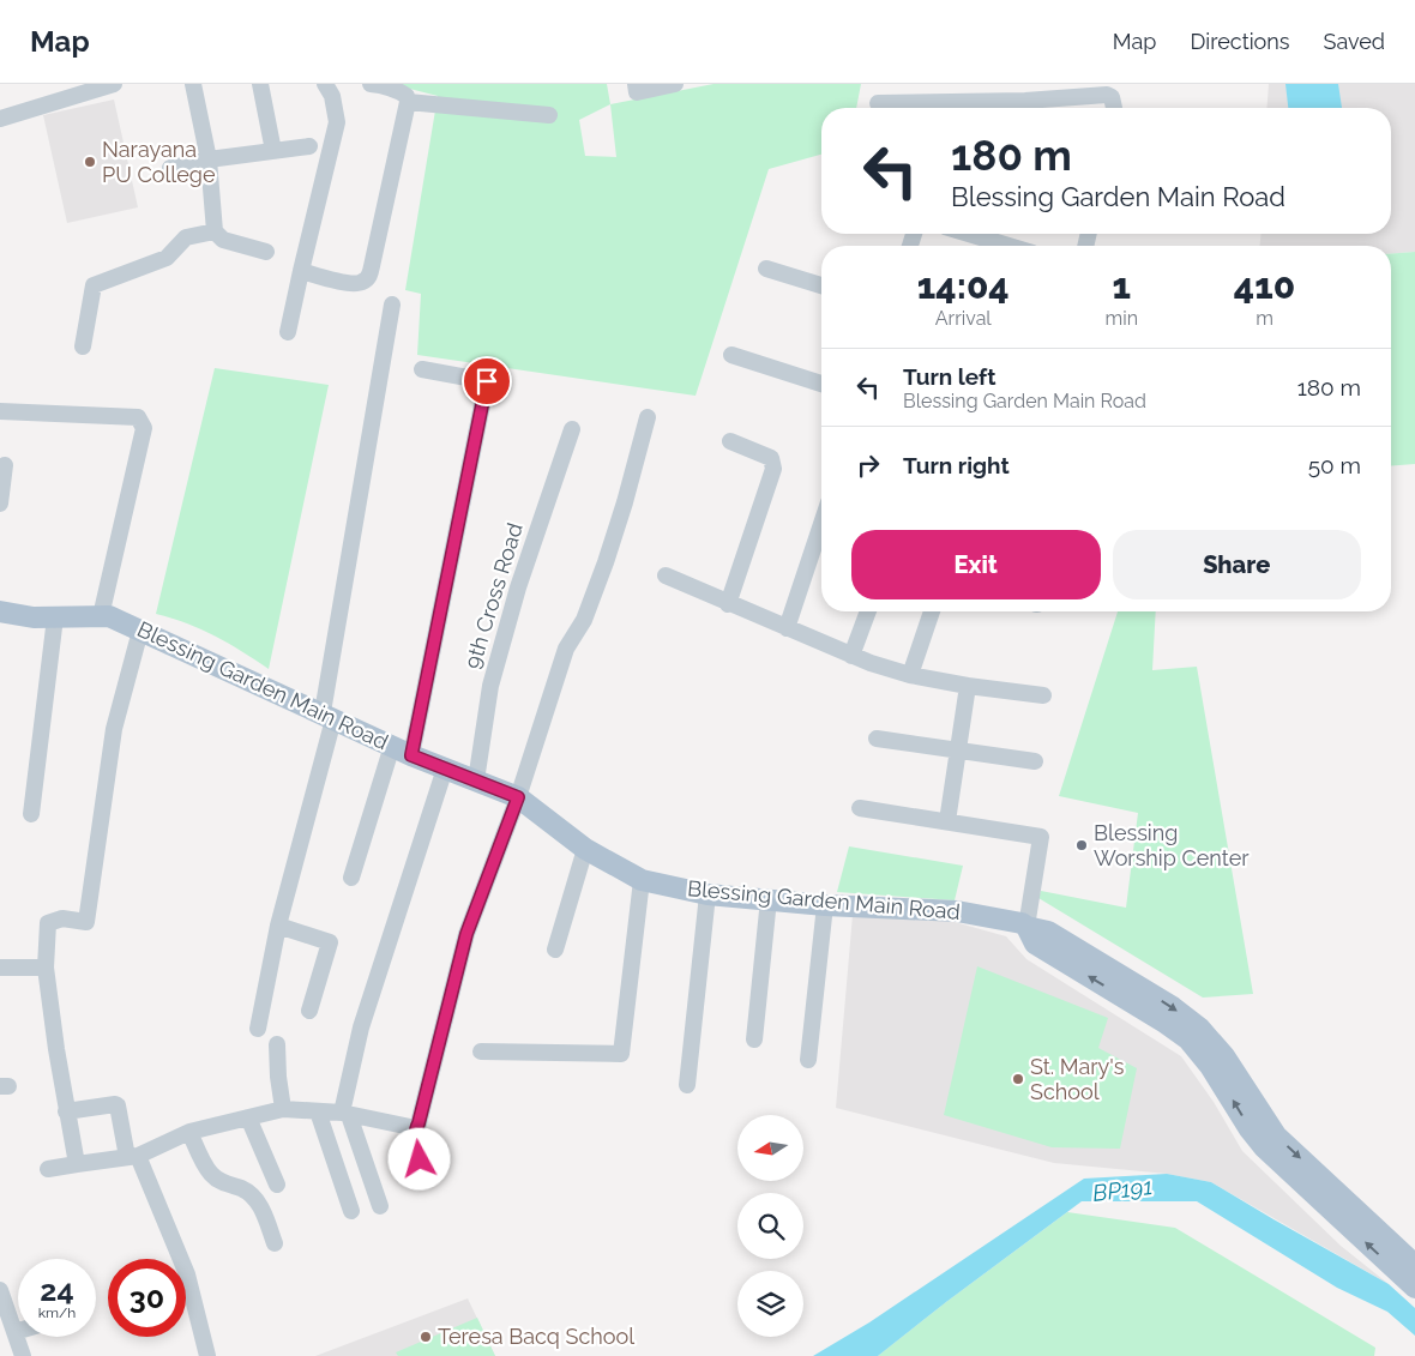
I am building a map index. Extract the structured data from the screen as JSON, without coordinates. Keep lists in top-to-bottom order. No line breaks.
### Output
{"streets":{"main road":["Blessing Garden Main Road"],"street":["9th Cross Road"]},"crossings":[["9th Cross Road","Blessing Garden Main Road"]],"water":["BP191"],"places":["Narayana PU College","Blessing Worship Center","St. Mary's School","Teresa Bacq School"],"north":"left","page":{"header":"Map","nav":["Map","Directions","Saved"],"turn":["180 m","Blessing Garden Main Road"],"eta":["14:04","Arrival","1","min","410","m"],"list":[{"name":"Turn left","note":"Blessing Garden Main Road","value":"180 m"},{"name":"Turn right","value":"50 m"}],"buttons":["Exit","Share"],"speed":"24 km/h","limit":"30"}}
